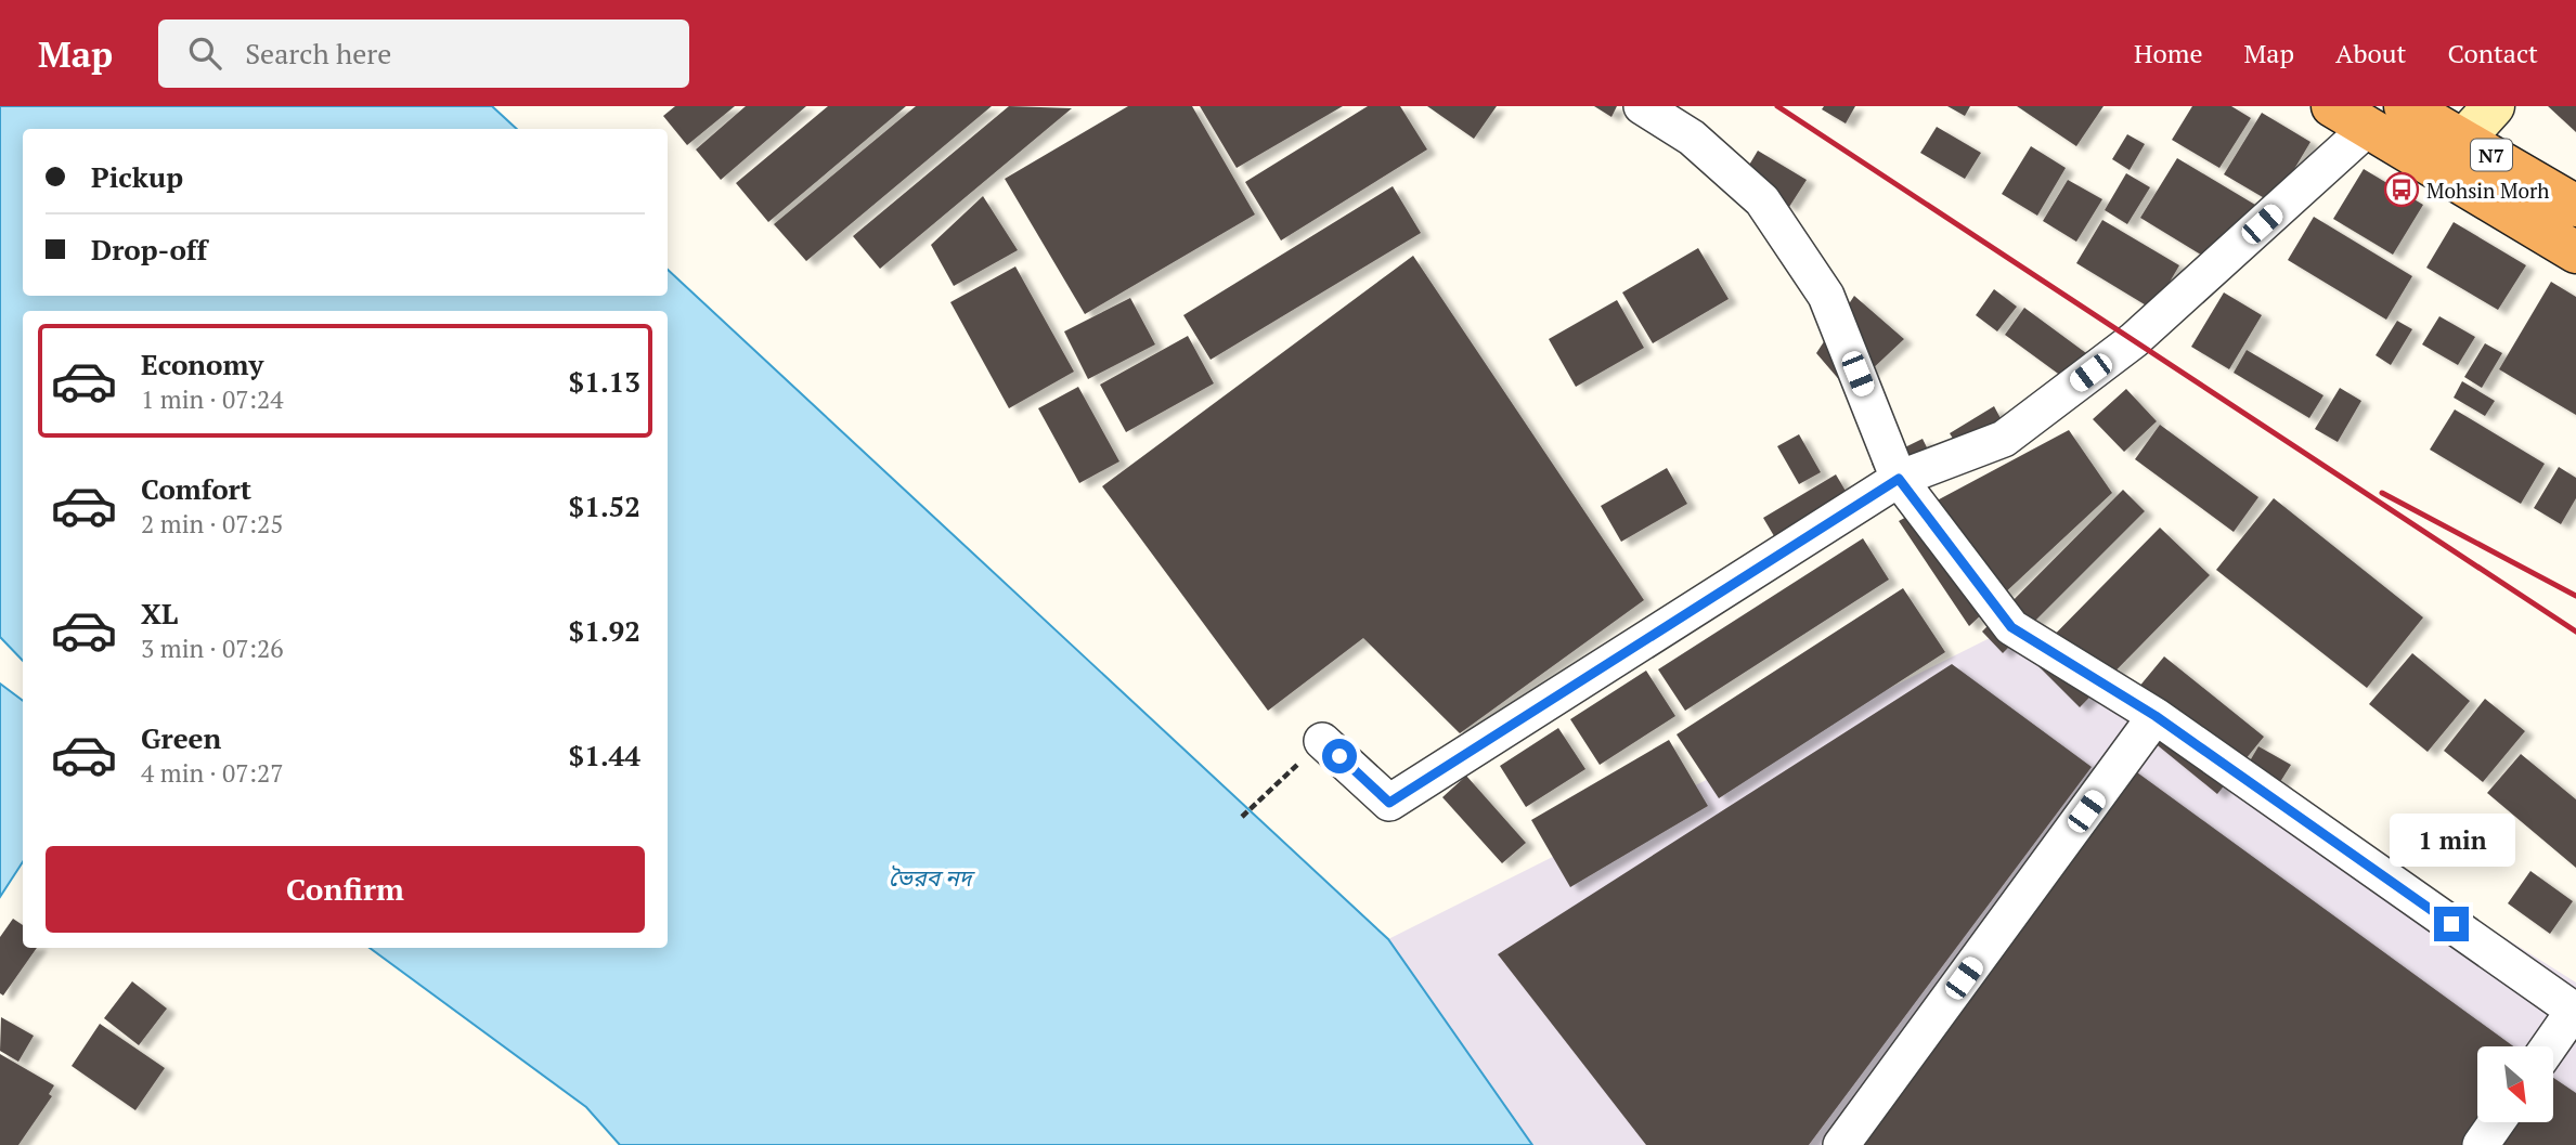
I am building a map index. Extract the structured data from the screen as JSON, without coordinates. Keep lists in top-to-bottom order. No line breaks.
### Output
{"streets":{"highway":["N7"]},"water":["ভৈরব নদ"],"places":{"bus stop":["Mohsin Morh"]},"north":"bottom right","page":{"header":"Map","search":"Search here","nav":["Home","Map","About","Contact"],"banner":["Pickup","Drop-off"],"list":[{"name":"Economy","note":"1 min · 07:24","value":"$1.13"},{"name":"Comfort","note":"2 min · 07:25","value":"$1.52"},{"name":"XL","note":"3 min · 07:26","value":"$1.92"},{"name":"Green","note":"4 min · 07:27","value":"$1.44"}],"bubble":"1 min","buttons":"Confirm"}}
